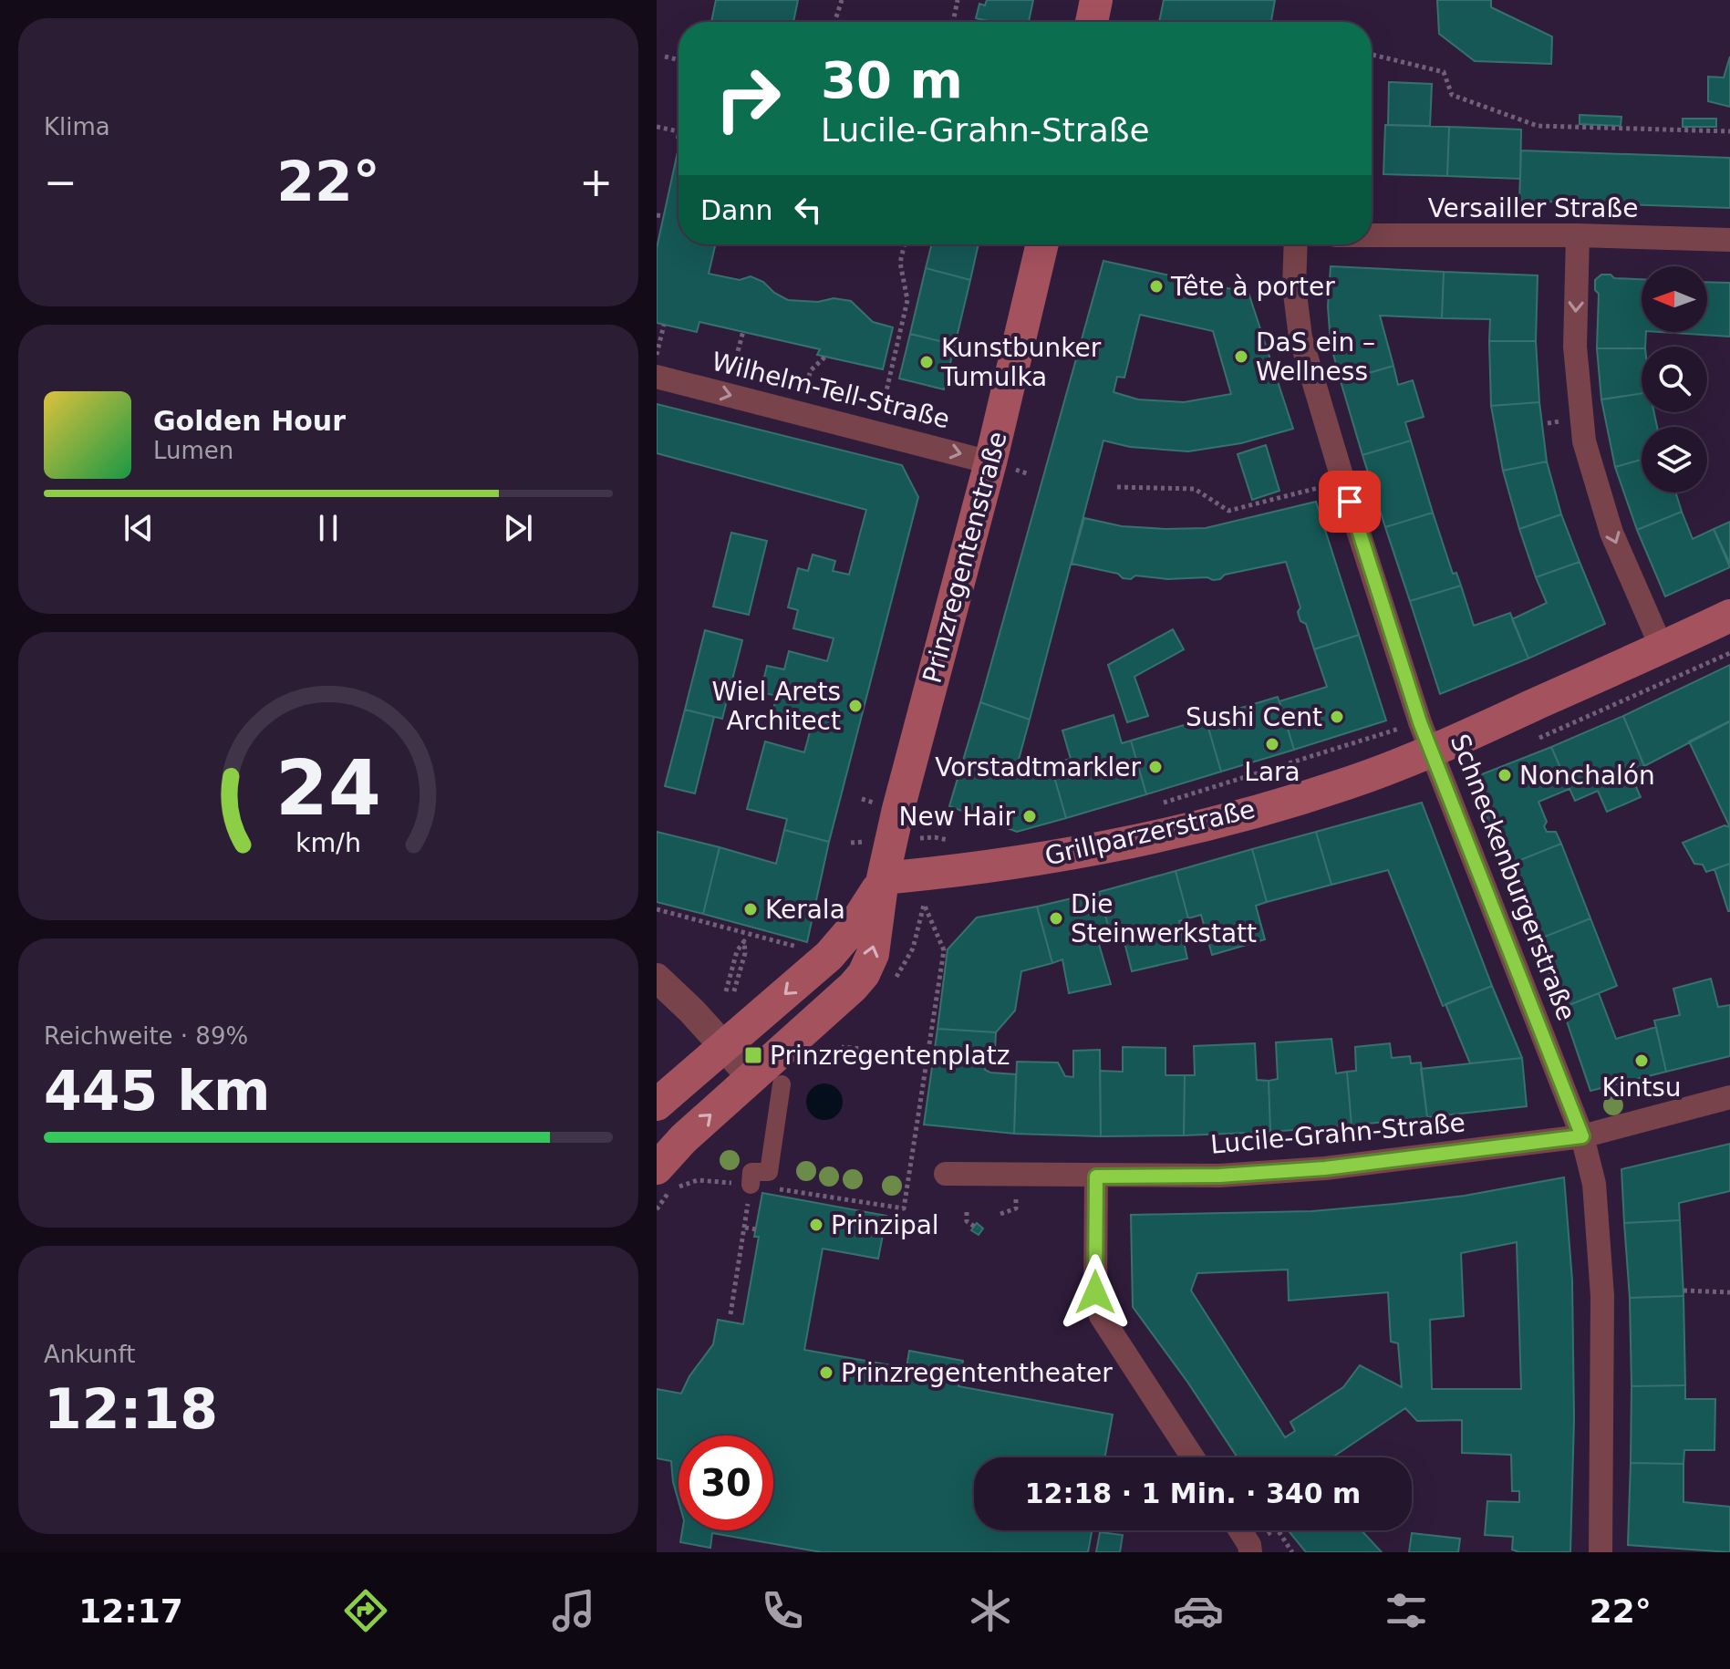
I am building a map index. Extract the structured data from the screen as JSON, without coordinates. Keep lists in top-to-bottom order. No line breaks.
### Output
{"streets":{"main road":["Prinzregentenstraße","Grillparzerstraße"],"street":["Versailler Straße","Wilhelm-Tell-Straße","Schneckenburgerstraße","Lucile-Grahn-Straße"]},"crossings":[["Wilhelm-Tell-Straße","Prinzregentenstraße"],["Prinzregentenstraße","Grillparzerstraße"],["Grillparzerstraße","Schneckenburgerstraße"],["Schneckenburgerstraße","Lucile-Grahn-Straße"]],"one_way":["Wilhelm-Tell-Straße"],"places":{"other":["Tête à porter","DaS ein – Wellness","Kunstbunker Tumulka","Wiel Arets Architect","Sushi Cent","Lara","Vorstadtmarkler","Nonchalón","New Hair","Kerala","Die Steinwerkstatt","Kintsu","Prinzipal","Prinzregententheater"],"transit":["Prinzregentenplatz"]},"north":"left","page":{"tile":["Klima",["Reichweite · 89%","445 km"],["Ankunft","12:18"]],"turn":["30 m","Lucile-Grahn-Straße"],"heat":["−","22°","+"],"then":"Dann","song":["Golden Hour","Lumen"],"limit":"30","trip":"12:18 · 1 Min. · 340 m","tabs":["12:17","22°"],"gauge":["24","km/h"]}}
